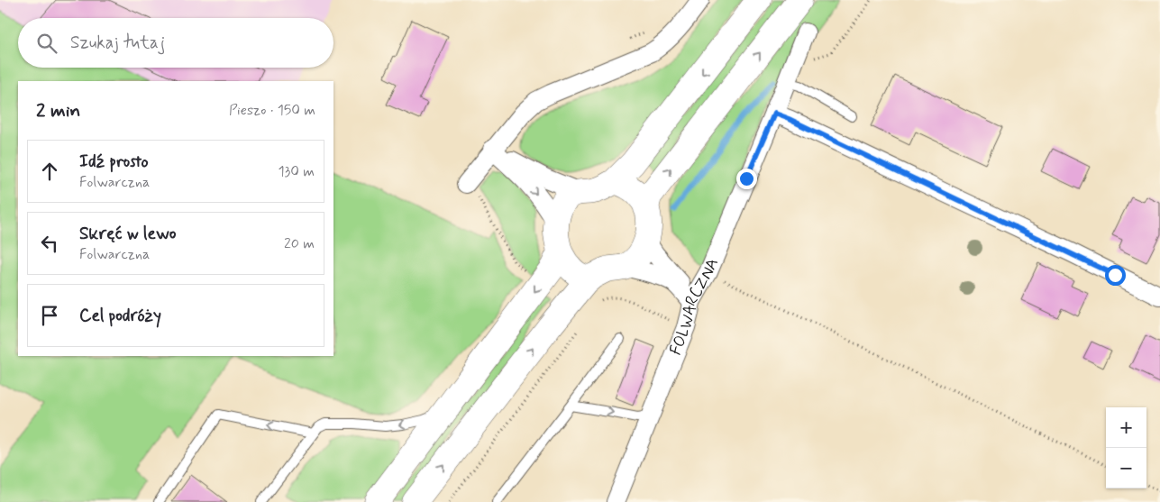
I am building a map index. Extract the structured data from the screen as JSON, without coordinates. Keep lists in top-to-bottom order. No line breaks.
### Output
{"streets":{"street":["FOLWARCZNA"]},"page":{"search":"Szukaj tutaj","heading":["2 min","Pieszo · 150 m"],"list":[["Idź prosto","Folwarczna","130 m"],["Skręć w lewo","Folwarczna","20 m"],"Cel podróży"],"map_buttons":["+","−"]}}
